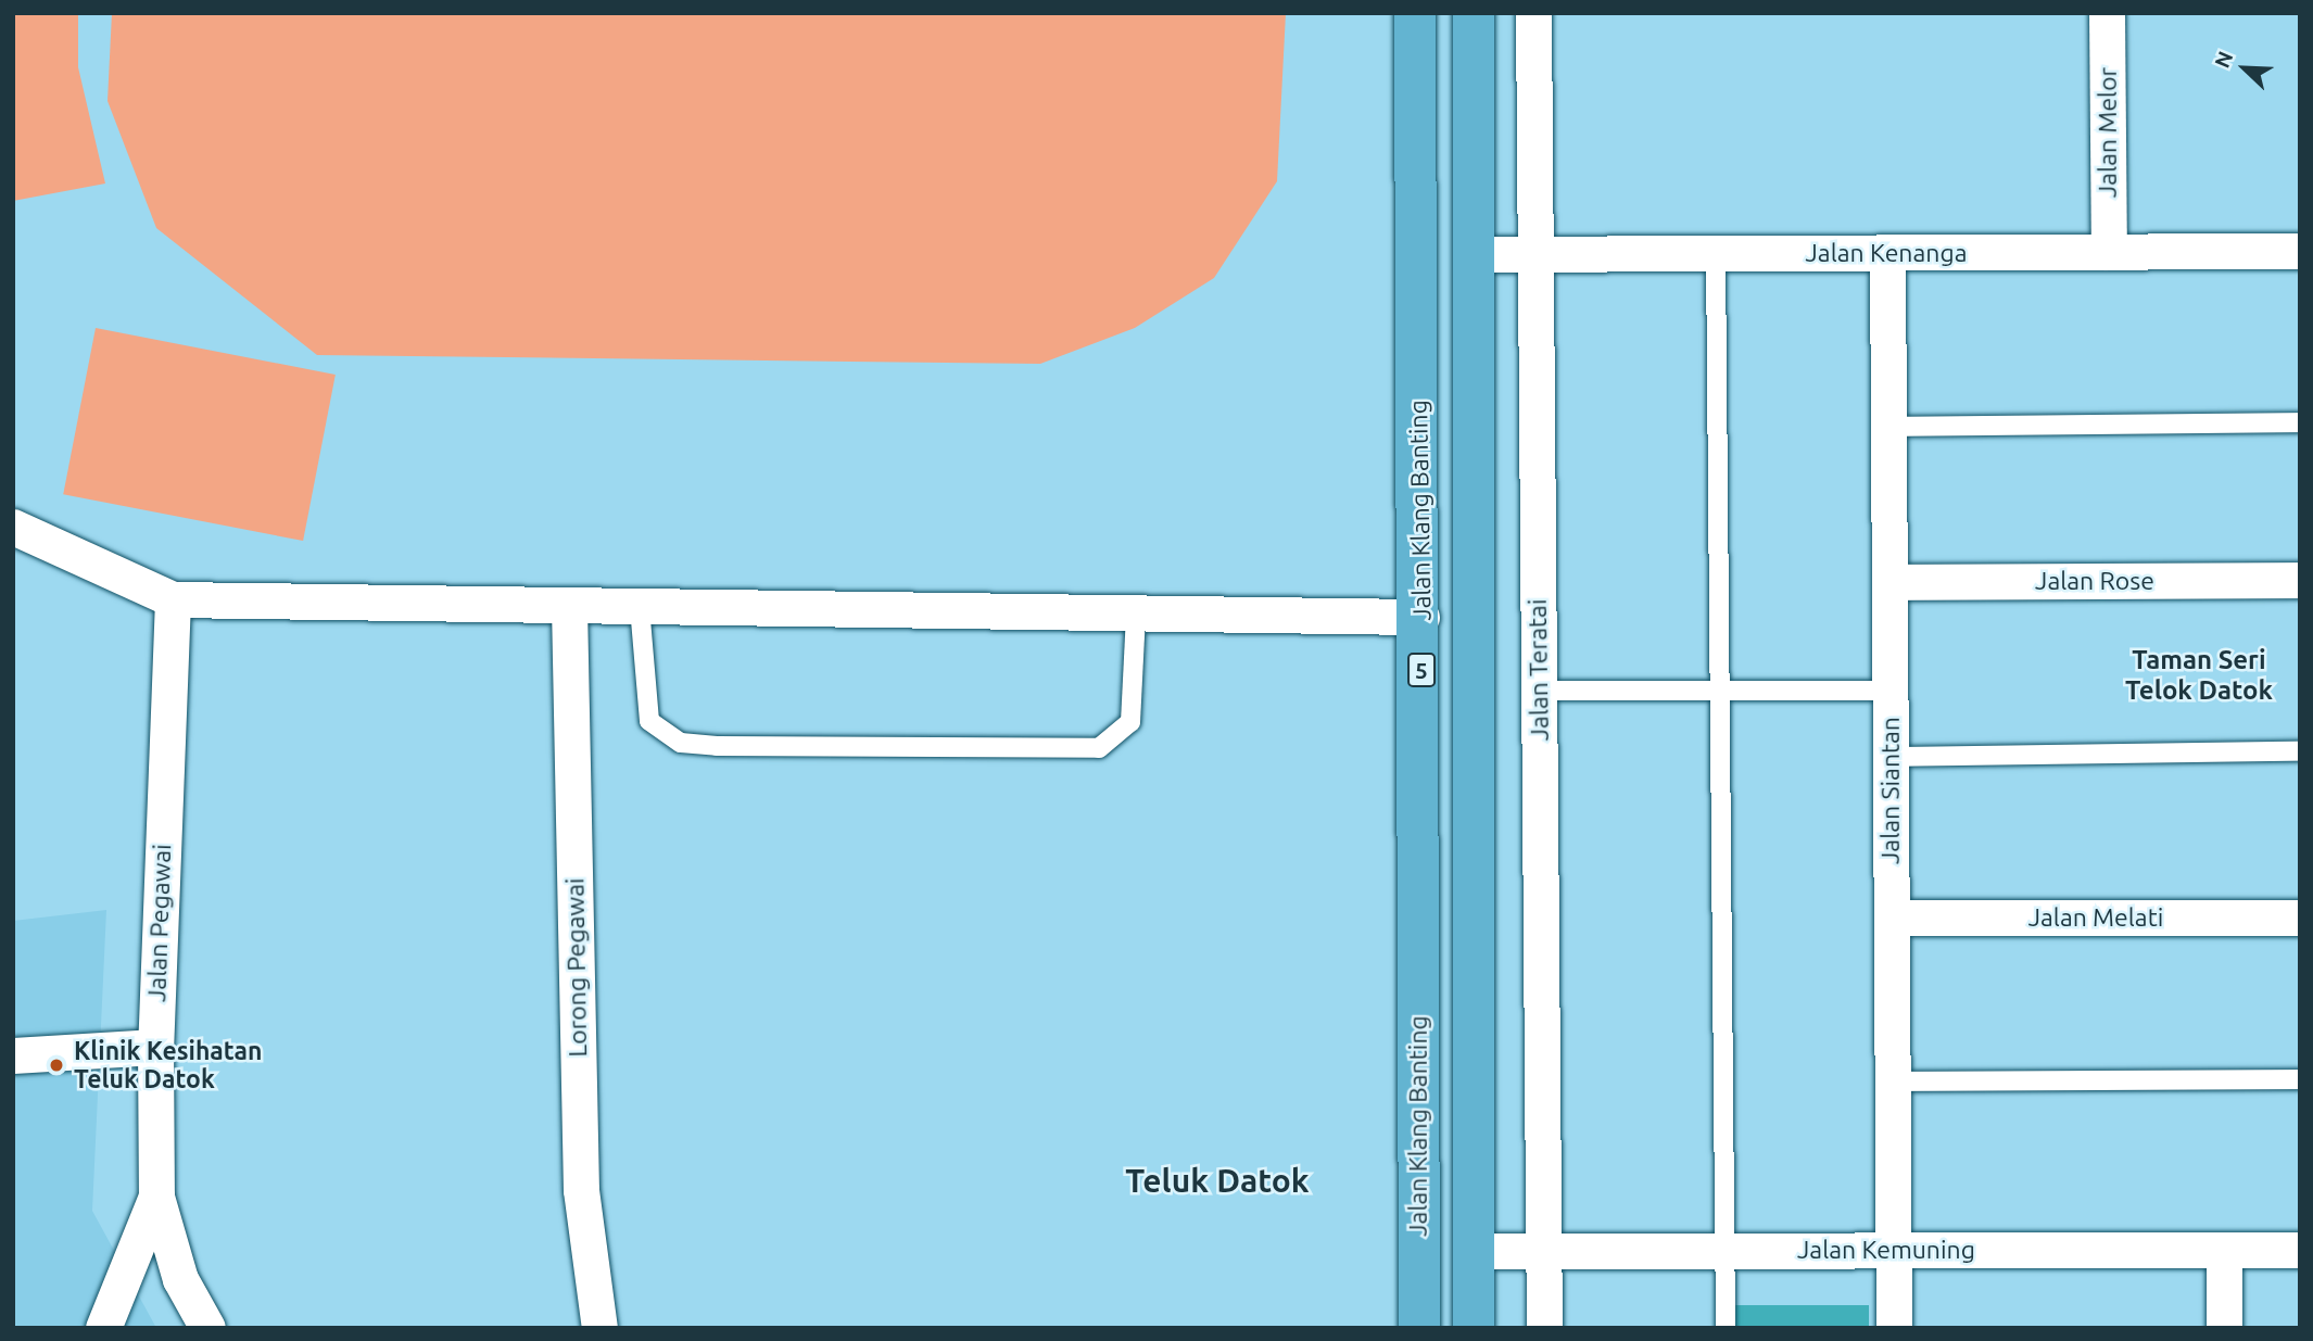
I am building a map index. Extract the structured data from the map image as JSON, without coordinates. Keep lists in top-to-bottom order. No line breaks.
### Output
{"streets":{"highway":["Jalan Klang Banting","5"],"street":["Jalan Melor","Jalan Kenanga","Jalan Rose","Jalan Teratai","Jalan Siantan","Jalan Melati","Jalan Pegawai","Lorong Pegawai","Jalan Kemuning"]},"crossings":[["Jalan Melor","Jalan Kenanga"],["Jalan Kenanga","Jalan Klang Banting"],["Jalan Kenanga","Jalan Teratai"],["Jalan Kenanga","Jalan Siantan"],["Jalan Klang Banting","Jalan Kemuning"],["Jalan Rose","Jalan Siantan"],["Jalan Teratai","Jalan Kemuning"],["Jalan Siantan","Jalan Melati"],["Jalan Siantan","Jalan Kemuning"]],"districts":["Taman Seri Telok Datok","Teluk Datok"],"places":["Klinik Kesihatan Teluk Datok"],"north":"top left"}
